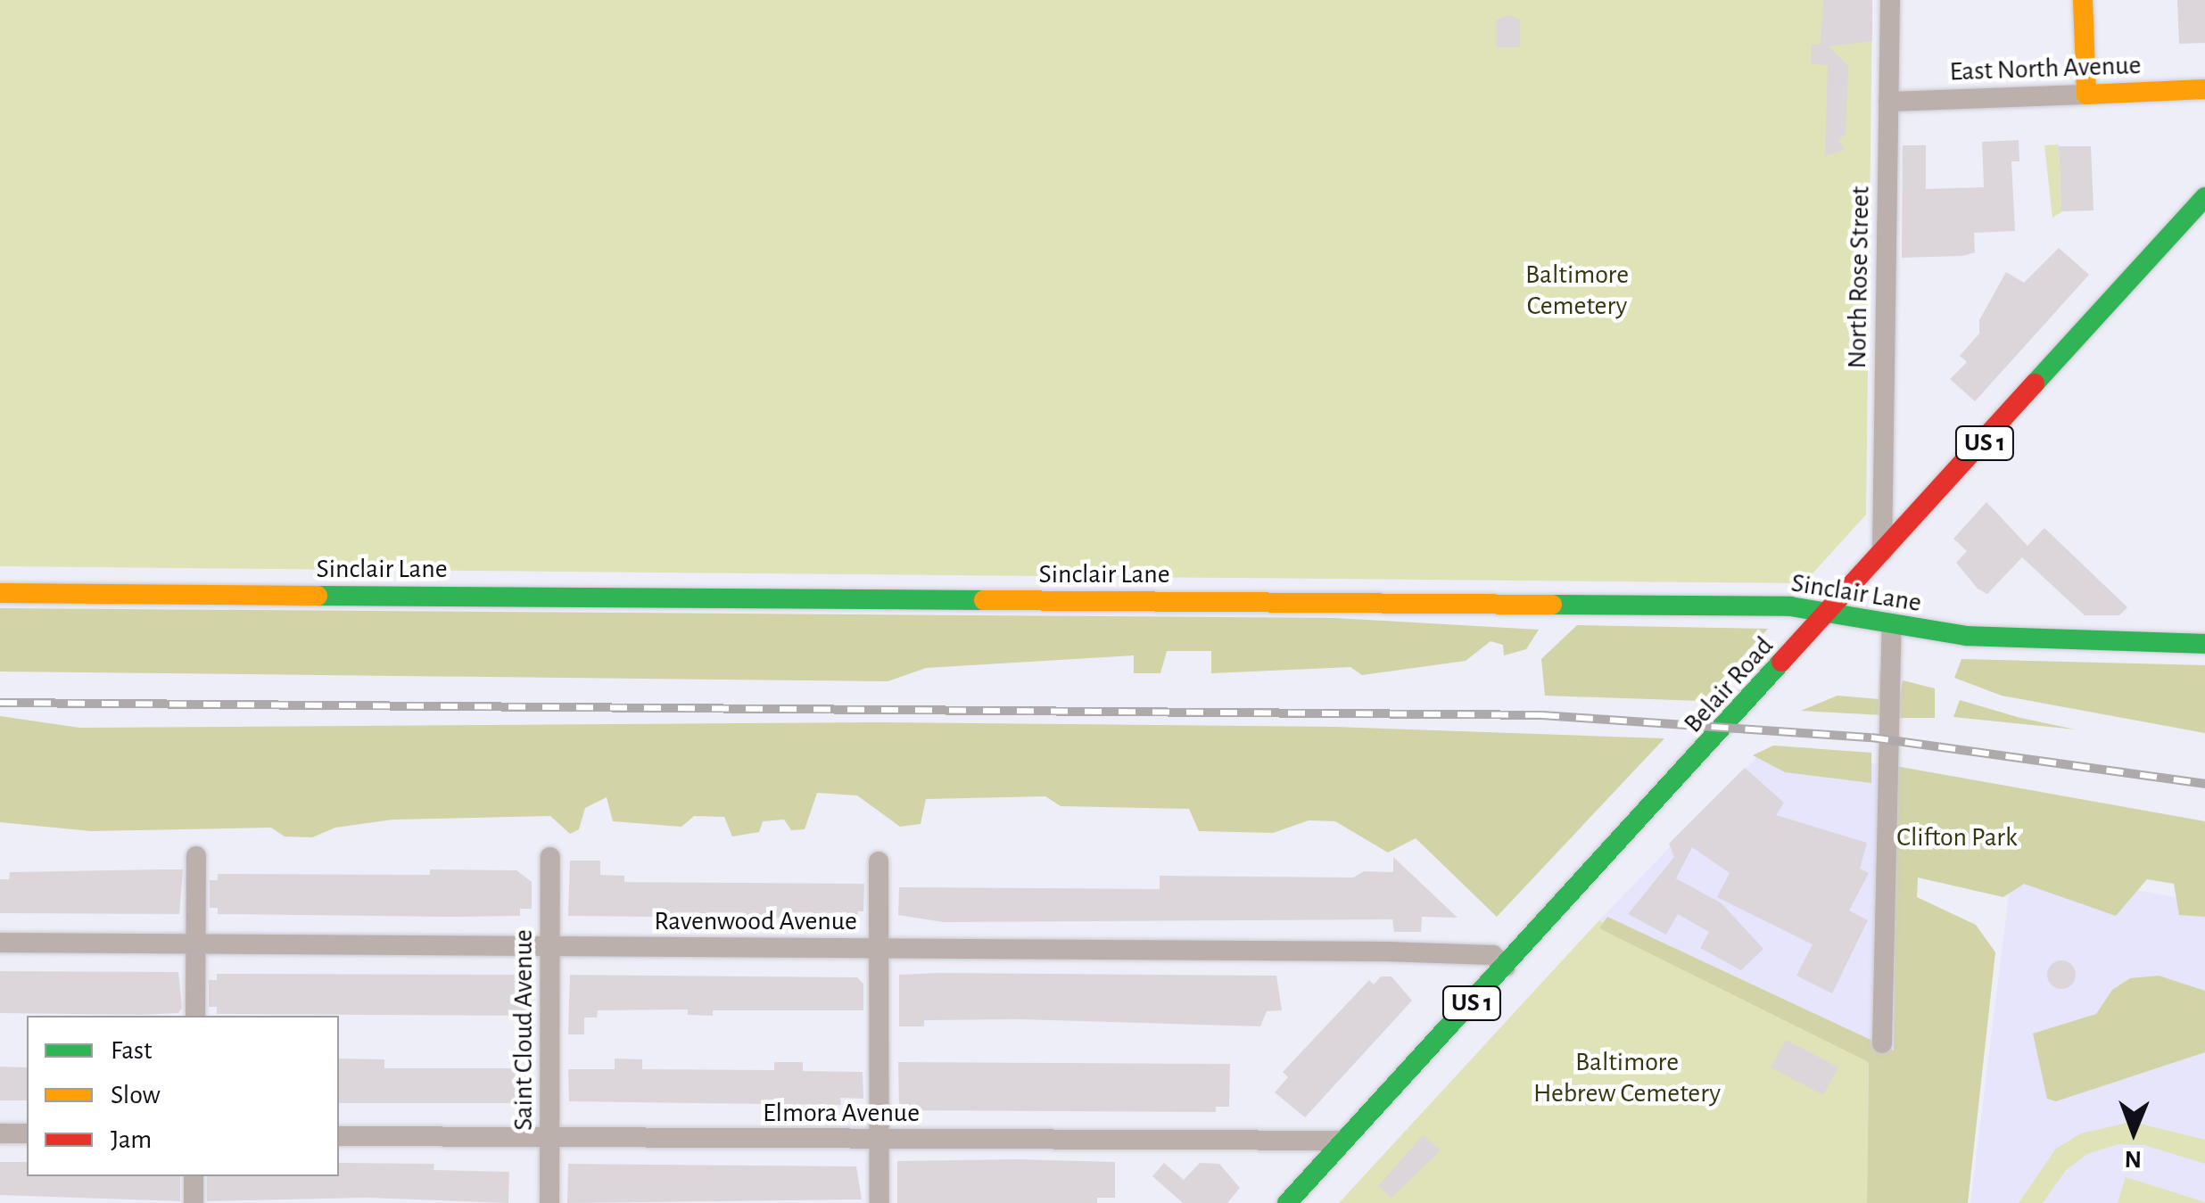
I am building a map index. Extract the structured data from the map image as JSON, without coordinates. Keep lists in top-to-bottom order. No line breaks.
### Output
{"streets":{"main road":["East North Avenue","US 1","Sinclair Lane","Belair Road"],"street":["North Rose Street","Ravenwood Avenue","Saint Cloud Avenue","Elmora Avenue"]},"crossings":[["East North Avenue","North Rose Street"],["North Rose Street","Belair Road"],["Sinclair Lane","Belair Road"],["Belair Road","Ravenwood Avenue"],["Belair Road","Elmora Avenue"],["Ravenwood Avenue","Saint Cloud Avenue"],["Saint Cloud Avenue","Elmora Avenue"]],"parks":["Baltimore Cemetery","Clifton Park","Baltimore Hebrew Cemetery"],"legend":["Fast","Slow","Jam"],"north":"bottom"}
